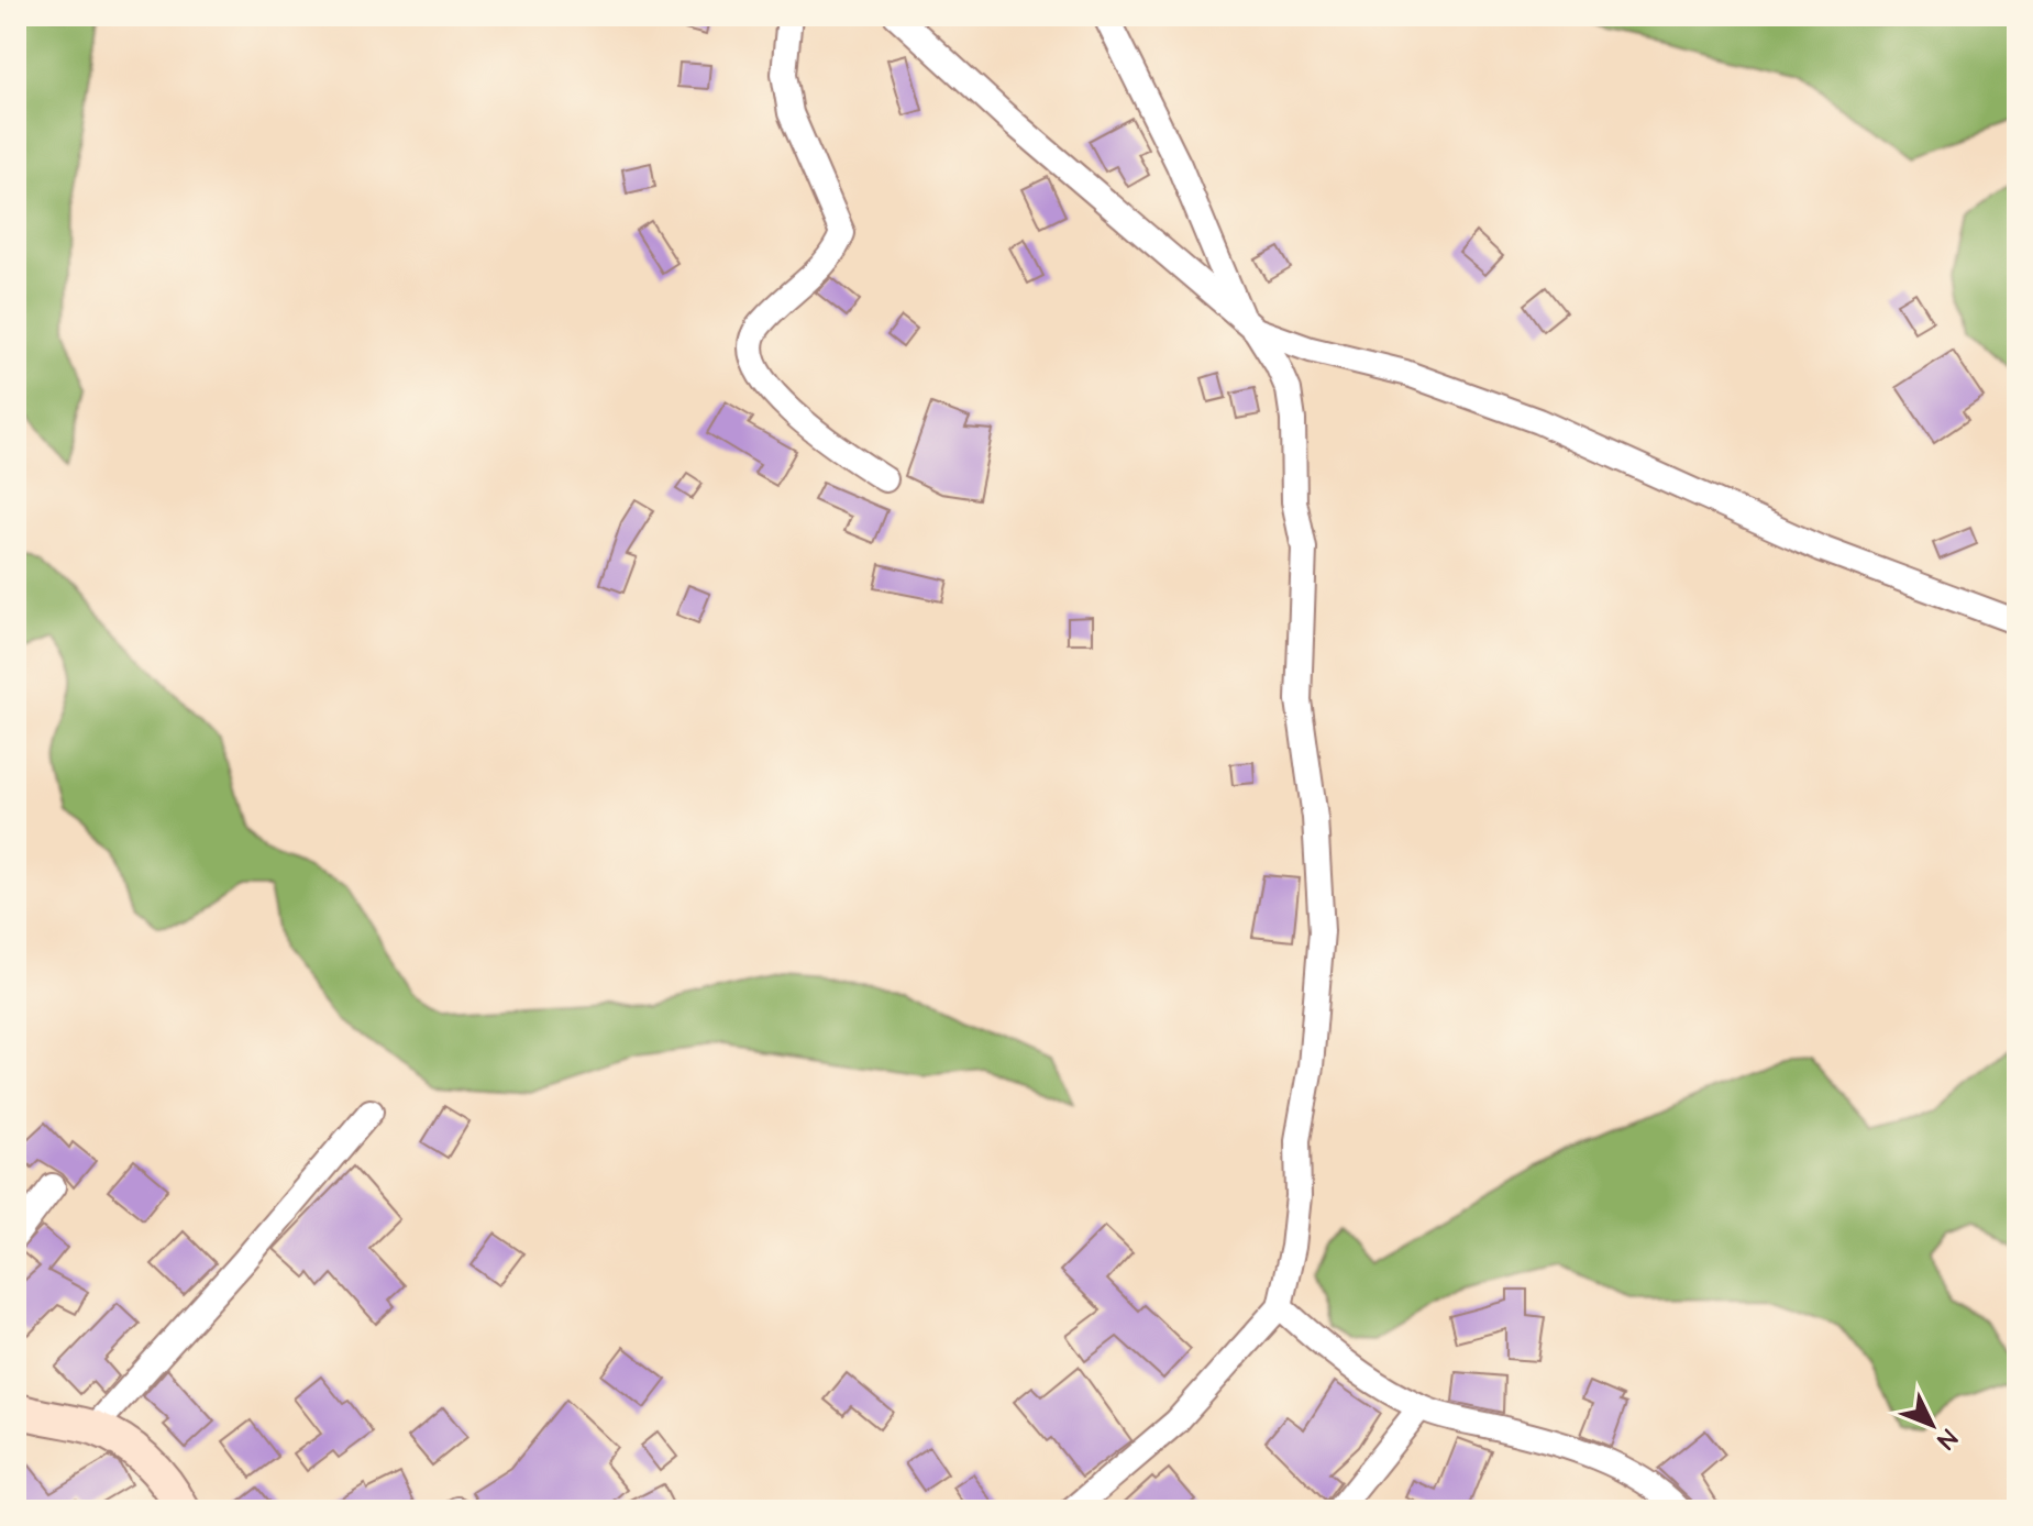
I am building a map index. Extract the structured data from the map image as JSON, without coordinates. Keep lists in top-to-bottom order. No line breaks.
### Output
{"north":"bottom right"}
